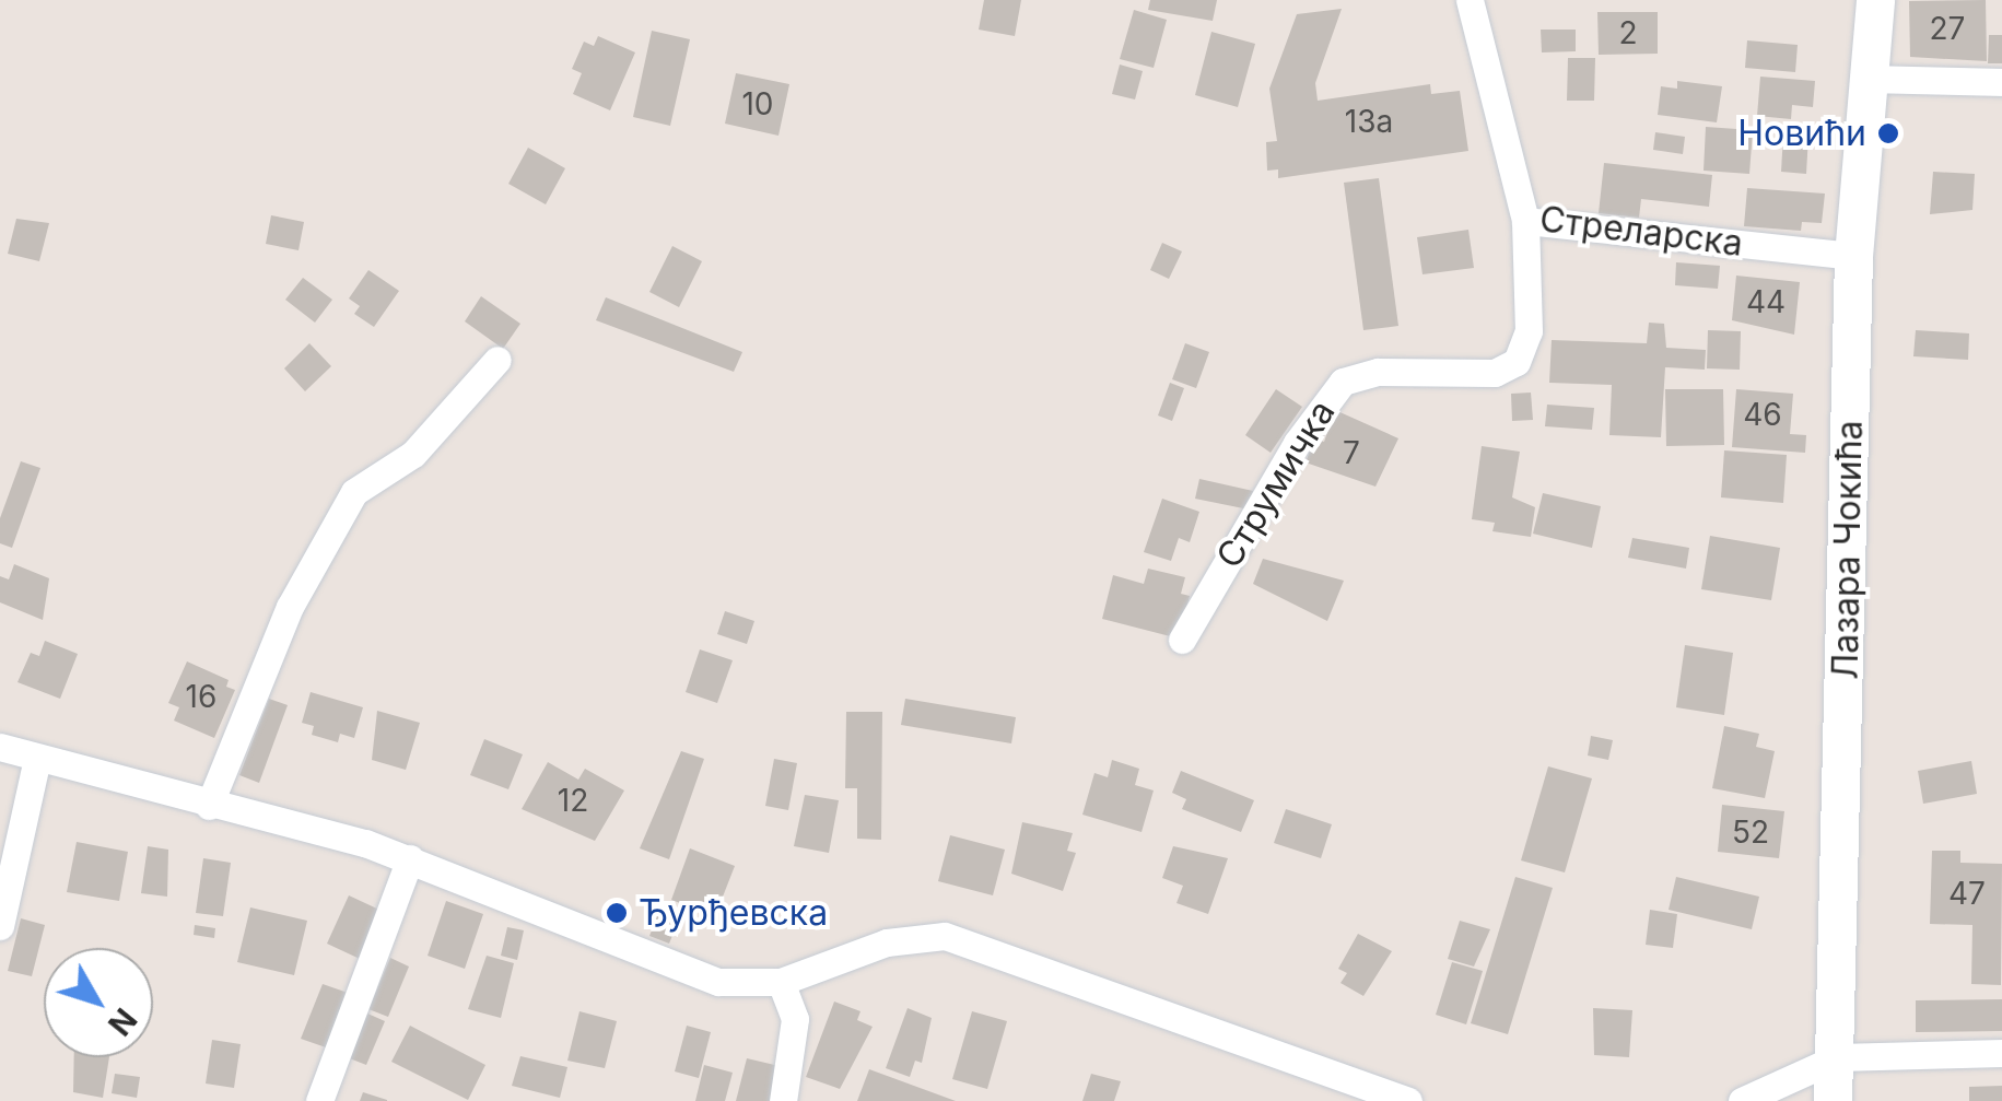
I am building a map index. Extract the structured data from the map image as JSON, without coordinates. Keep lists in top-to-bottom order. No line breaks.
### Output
{"streets":{"street":["Стреларска","Струмичка","Лазара Чокића"]},"crossings":[["Стреларска","Струмичка"],["Стреларска","Лазара Чокића"]],"places":["Новићи","Ђурђевска"],"house_numbers":["27","2","10","13a","44","46","7","16","12","52","47"],"north":"bottom right"}
